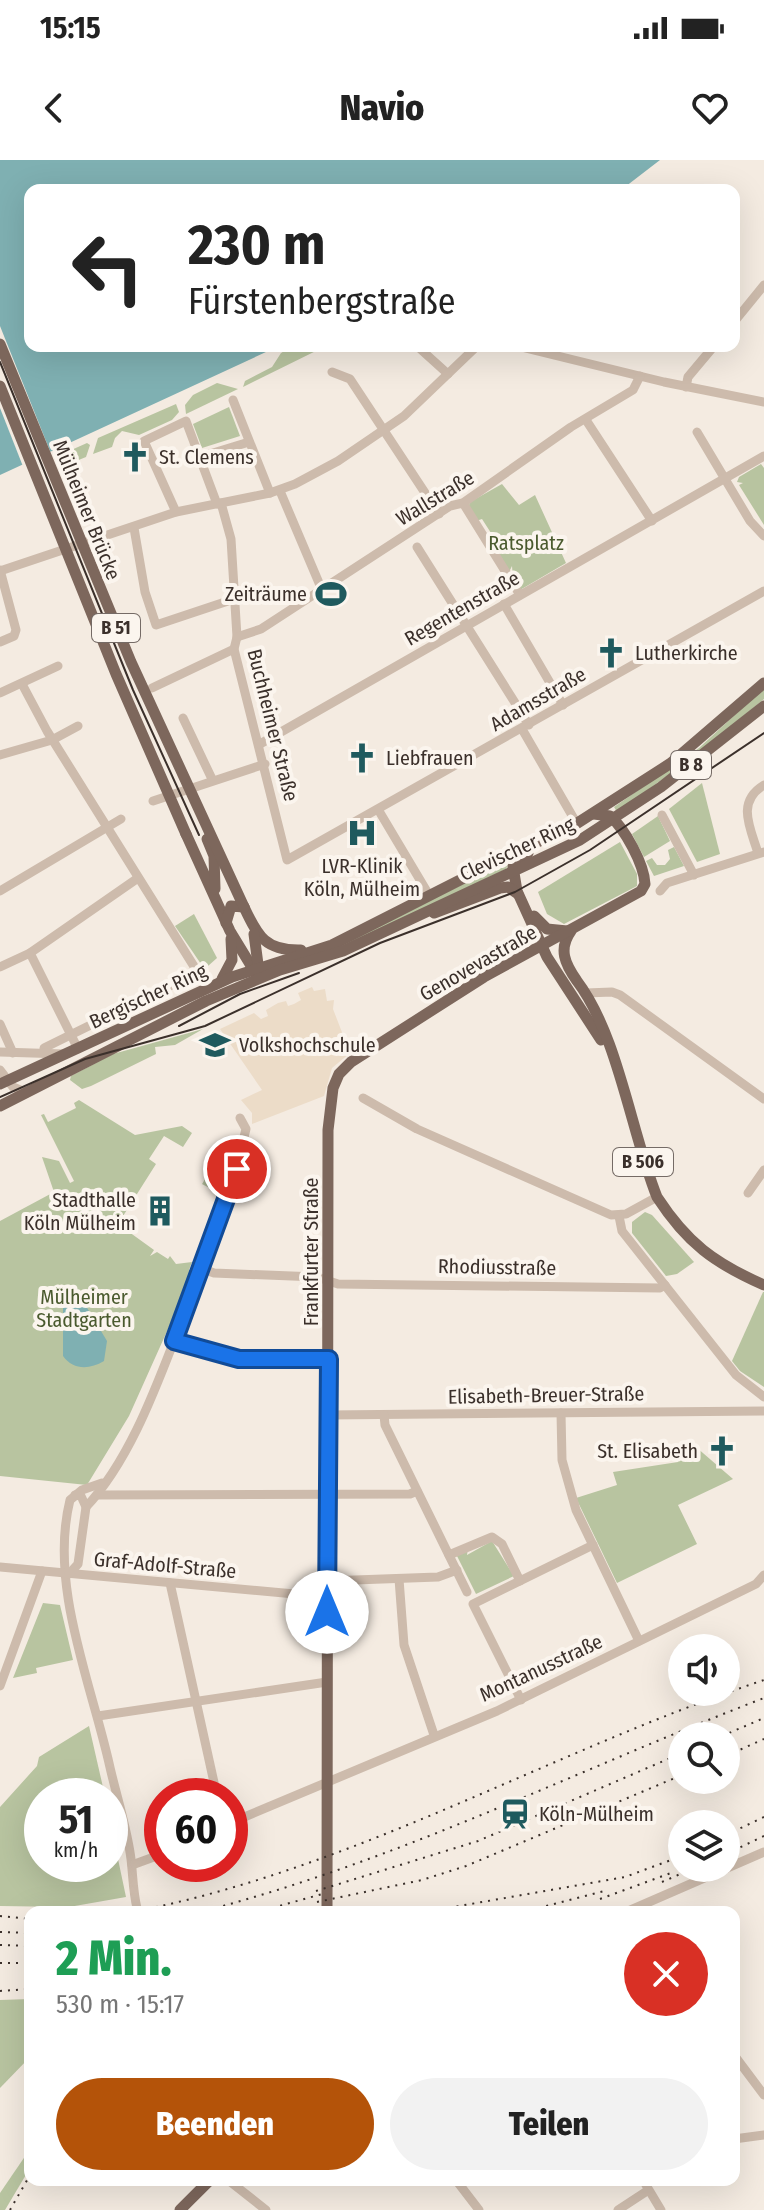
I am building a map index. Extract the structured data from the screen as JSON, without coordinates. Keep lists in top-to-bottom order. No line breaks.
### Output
{"streets":{"main road":["Mülheimer Brücke","B 51","B 8","Clevischer Ring","Genovevastraße","Bergischer Ring","B 506","Frankfurter Straße"],"street":["Wallstraße","Regentenstraße","Adamsstraße","Buchheimer Straße","Rhodiusstraße","Elisabeth-Breuer-Straße","Graf-Adolf-Straße","Montanusstraße"]},"crossings":[["Wallstraße","Buchheimer Straße"],["Mülheimer Brücke","B 51"],["Regentenstraße","Buchheimer Straße"],["B 51","Clevischer Ring"],["B 51","Bergischer Ring"],["Adamsstraße","Buchheimer Straße"],["Clevischer Ring","Genovevastraße"],["Clevischer Ring","Bergischer Ring"],["Genovevastraße","B 506"],["Genovevastraße","Frankfurter Straße"],["Frankfurter Straße","Rhodiusstraße"],["Frankfurter Straße","Elisabeth-Breuer-Straße"],["Frankfurter Straße","Graf-Adolf-Straße"],["Frankfurter Straße","Montanusstraße"]],"parks":["Ratsplatz","Mülheimer Stadtgarten"],"places":{"church":["St. Clemens","Lutherkirche","Liebfrauen","St. Elisabeth"],"sports":["Zeiträume"],"hospital":["LVR-Klinik Köln, Mülheim"],"school or university":["Volkshochschule"],"building":["Stadthalle Köln Mülheim"],"station":["Köln-Mülheim"]},"page":{"status":"15:15","header":"Navio","turn":["230 m","Fürstenbergstraße"],"speed":"51 km/h","limit":"60","heading":["2 Min.","530 m · 15:17"],"buttons":["Beenden","Teilen"]}}
